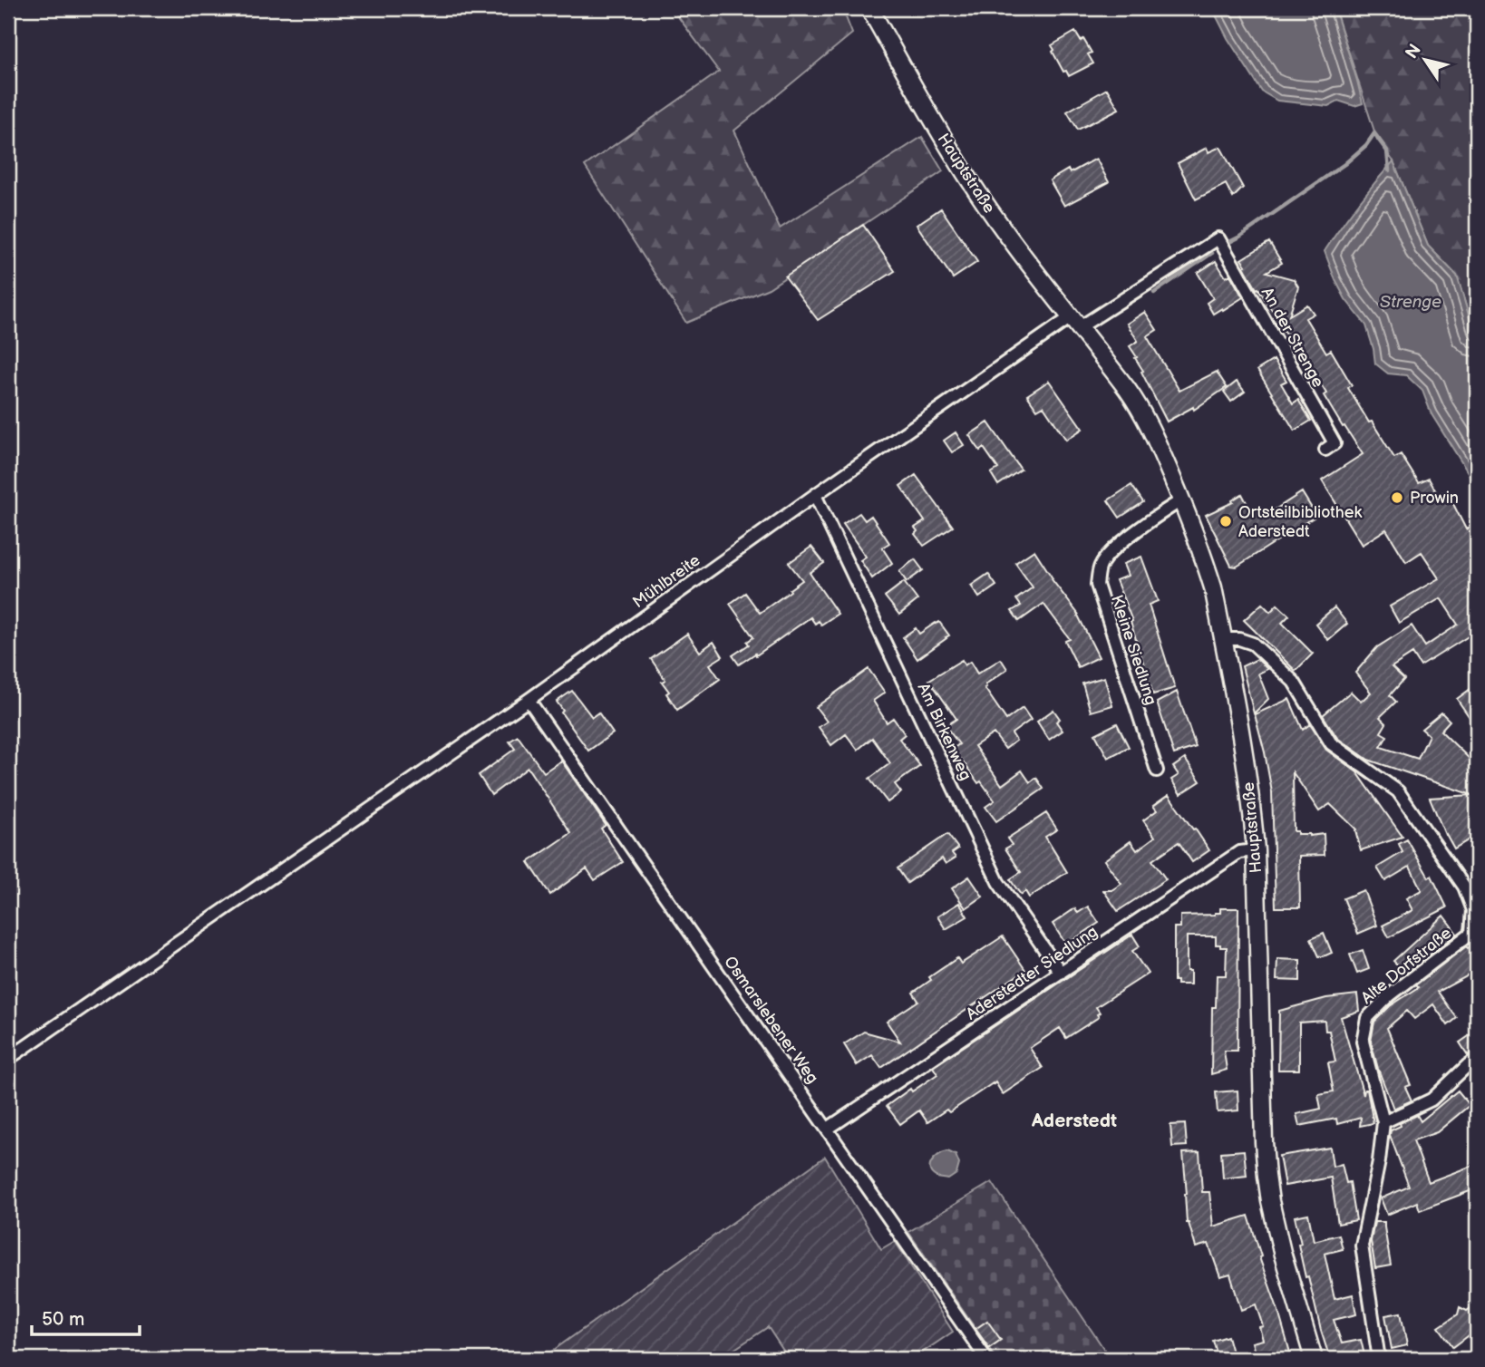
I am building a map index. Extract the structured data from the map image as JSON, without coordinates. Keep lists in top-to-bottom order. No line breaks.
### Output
{"streets":{"main road":["Hauptstraße"],"street":["An der Strenge","Mühlbreite","Kleine Siedlung","Am Birkenweg","Alte Dorfstraße","Aderstedter Siedlung","Osmarslebener Weg"]},"crossings":[["Hauptstraße","An der Strenge"],["Hauptstraße","Mühlbreite"],["Hauptstraße","Kleine Siedlung"],["Hauptstraße","Alte Dorfstraße"],["Hauptstraße","Aderstedter Siedlung"],["An der Strenge","Mühlbreite"],["Mühlbreite","Am Birkenweg"],["Mühlbreite","Osmarslebener Weg"],["Am Birkenweg","Aderstedter Siedlung"],["Aderstedter Siedlung","Osmarslebener Weg"]],"districts":["Aderstedt"],"water":["Strenge"],"places":["Prowin","Ortsteilbibliothek Aderstedt"],"scale_bar":"50 m","north":"top left"}
